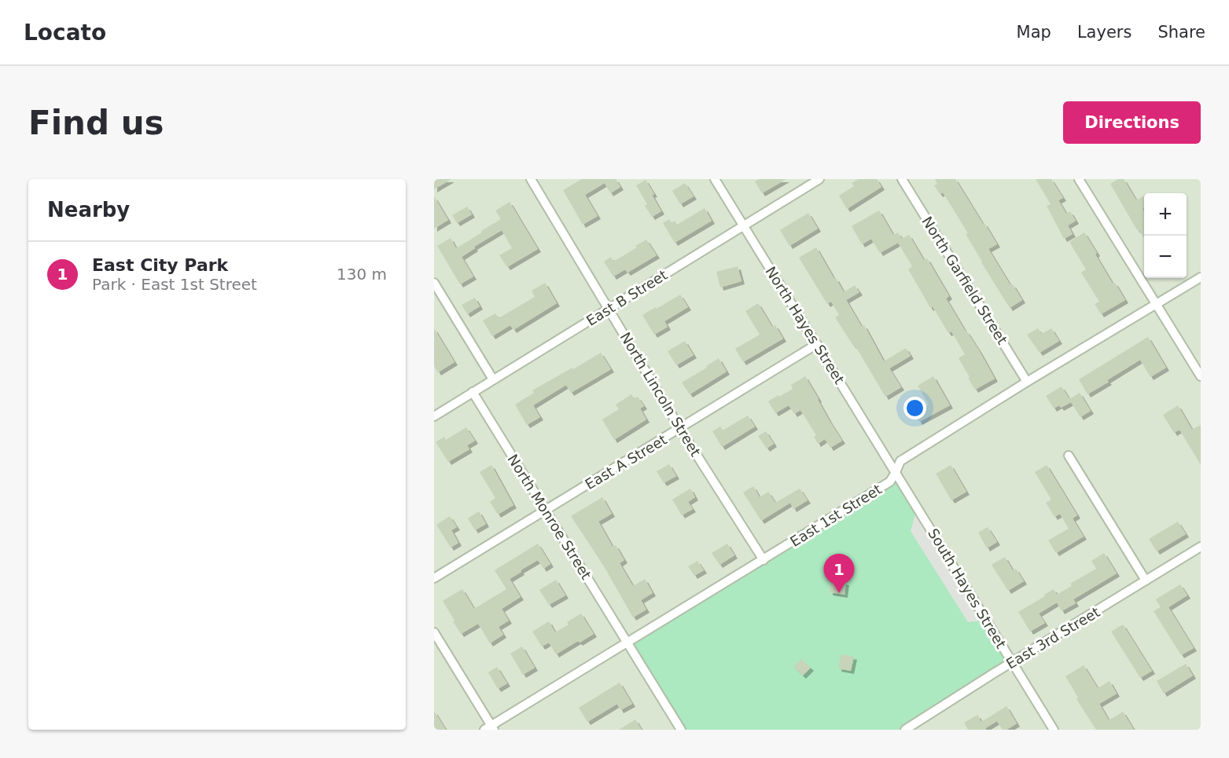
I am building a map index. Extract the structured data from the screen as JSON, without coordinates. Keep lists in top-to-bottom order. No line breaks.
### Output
{"streets":{"street":["North Garfield Street","East B Street","North Hayes Street","North Lincoln Street","East A Street","East 1st Street","North Monroe Street","South Hayes Street","East 3rd Street"]},"crossings":[["North Garfield Street","East 1st Street"],["East B Street","North Hayes Street"],["East B Street","North Lincoln Street"],["East B Street","North Monroe Street"],["North Hayes Street","East A Street"],["North Hayes Street","East 1st Street"],["North Hayes Street","South Hayes Street"],["North Lincoln Street","East A Street"],["North Lincoln Street","East 1st Street"],["East A Street","North Monroe Street"],["East 1st Street","North Monroe Street"],["East 1st Street","South Hayes Street"],["South Hayes Street","East 3rd Street"]],"page":{"header":"Locato","nav":["Map","Layers","Share"],"buttons":"Directions","title":"Find us","heading":"Nearby","map_buttons":["+","−"],"list":[{"mark":"1","name":"East City Park","note":"Park · East 1st Street","value":"130 m"}],"pins":"1"}}
